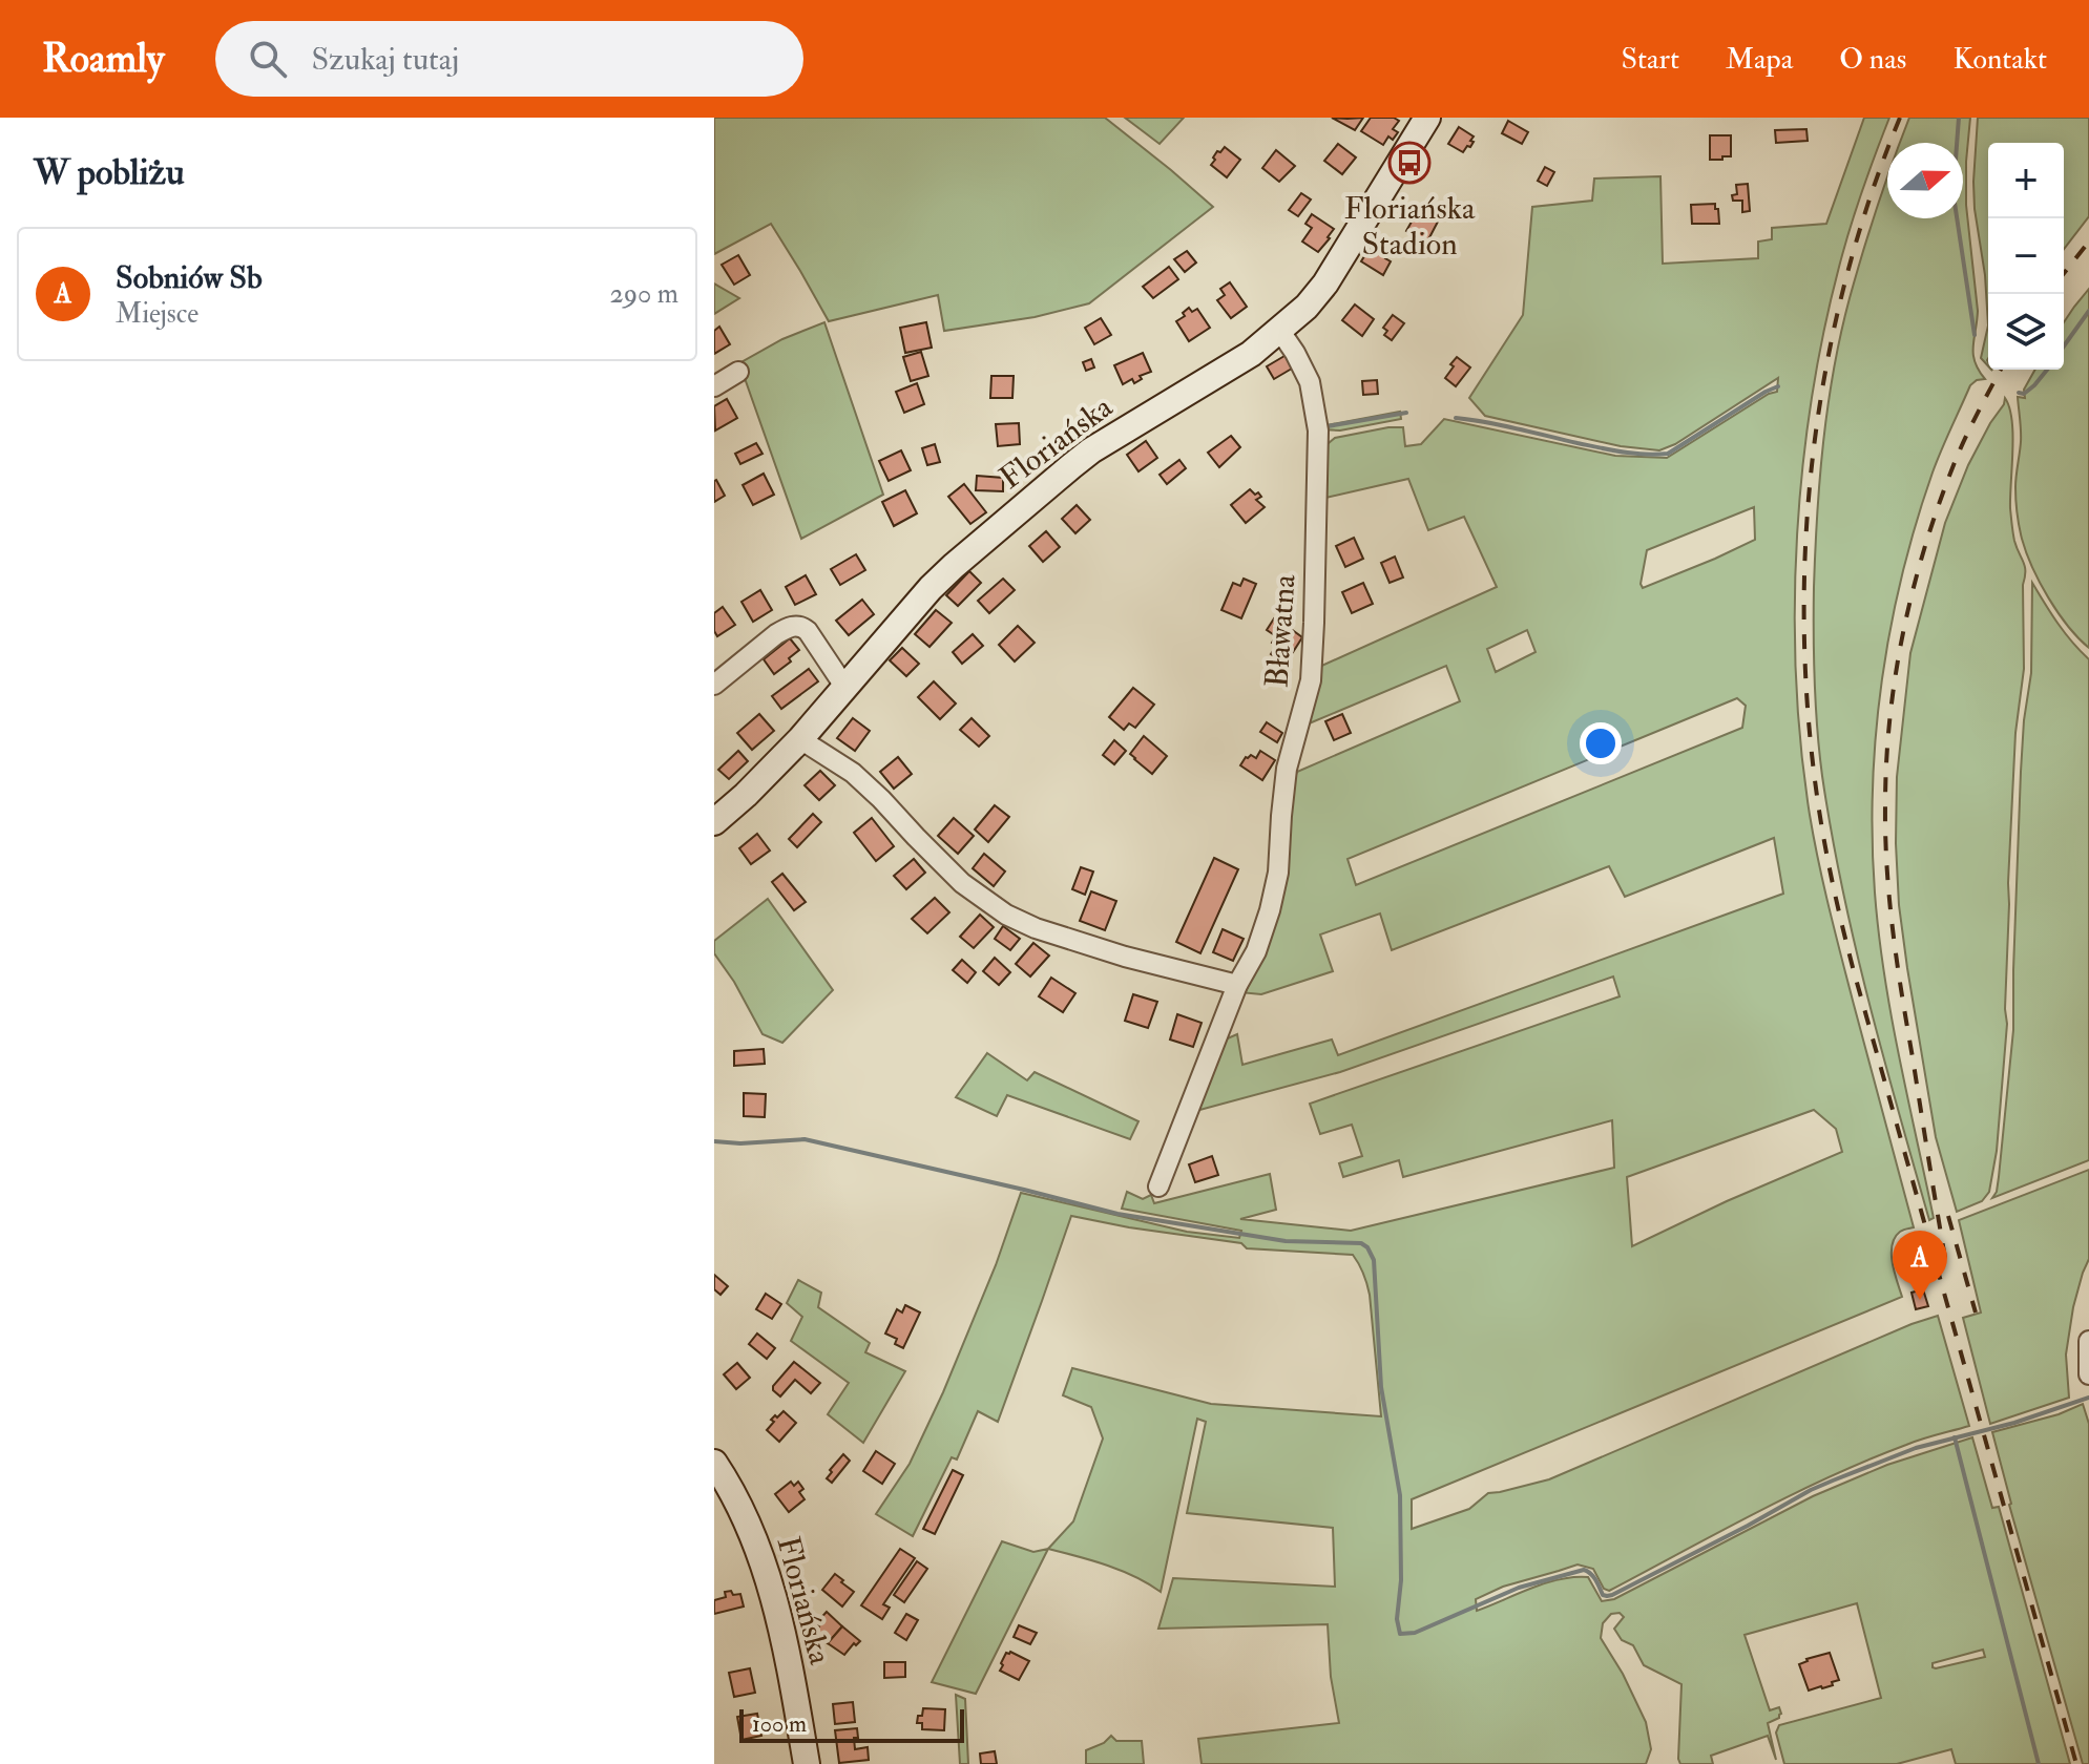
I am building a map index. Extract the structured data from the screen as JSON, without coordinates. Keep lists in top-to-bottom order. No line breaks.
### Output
{"streets":{"street":["Floriańska","Bławatna"]},"crossings":[["Floriańska","Bławatna"]],"places":{"bus stop":["Floriańska Stadion"]},"scale_bar":"100 m","north":"right","page":{"header":"Roamly","search":"Szukaj tutaj","nav":["Start","Mapa","O nas","Kontakt"],"heading":"W pobliżu","map_buttons":["+","−"],"list":[{"mark":"A","name":"Sobniów Sb","note":"Miejsce","value":"290 m"}],"pins":"A","scale":"100 m"}}
